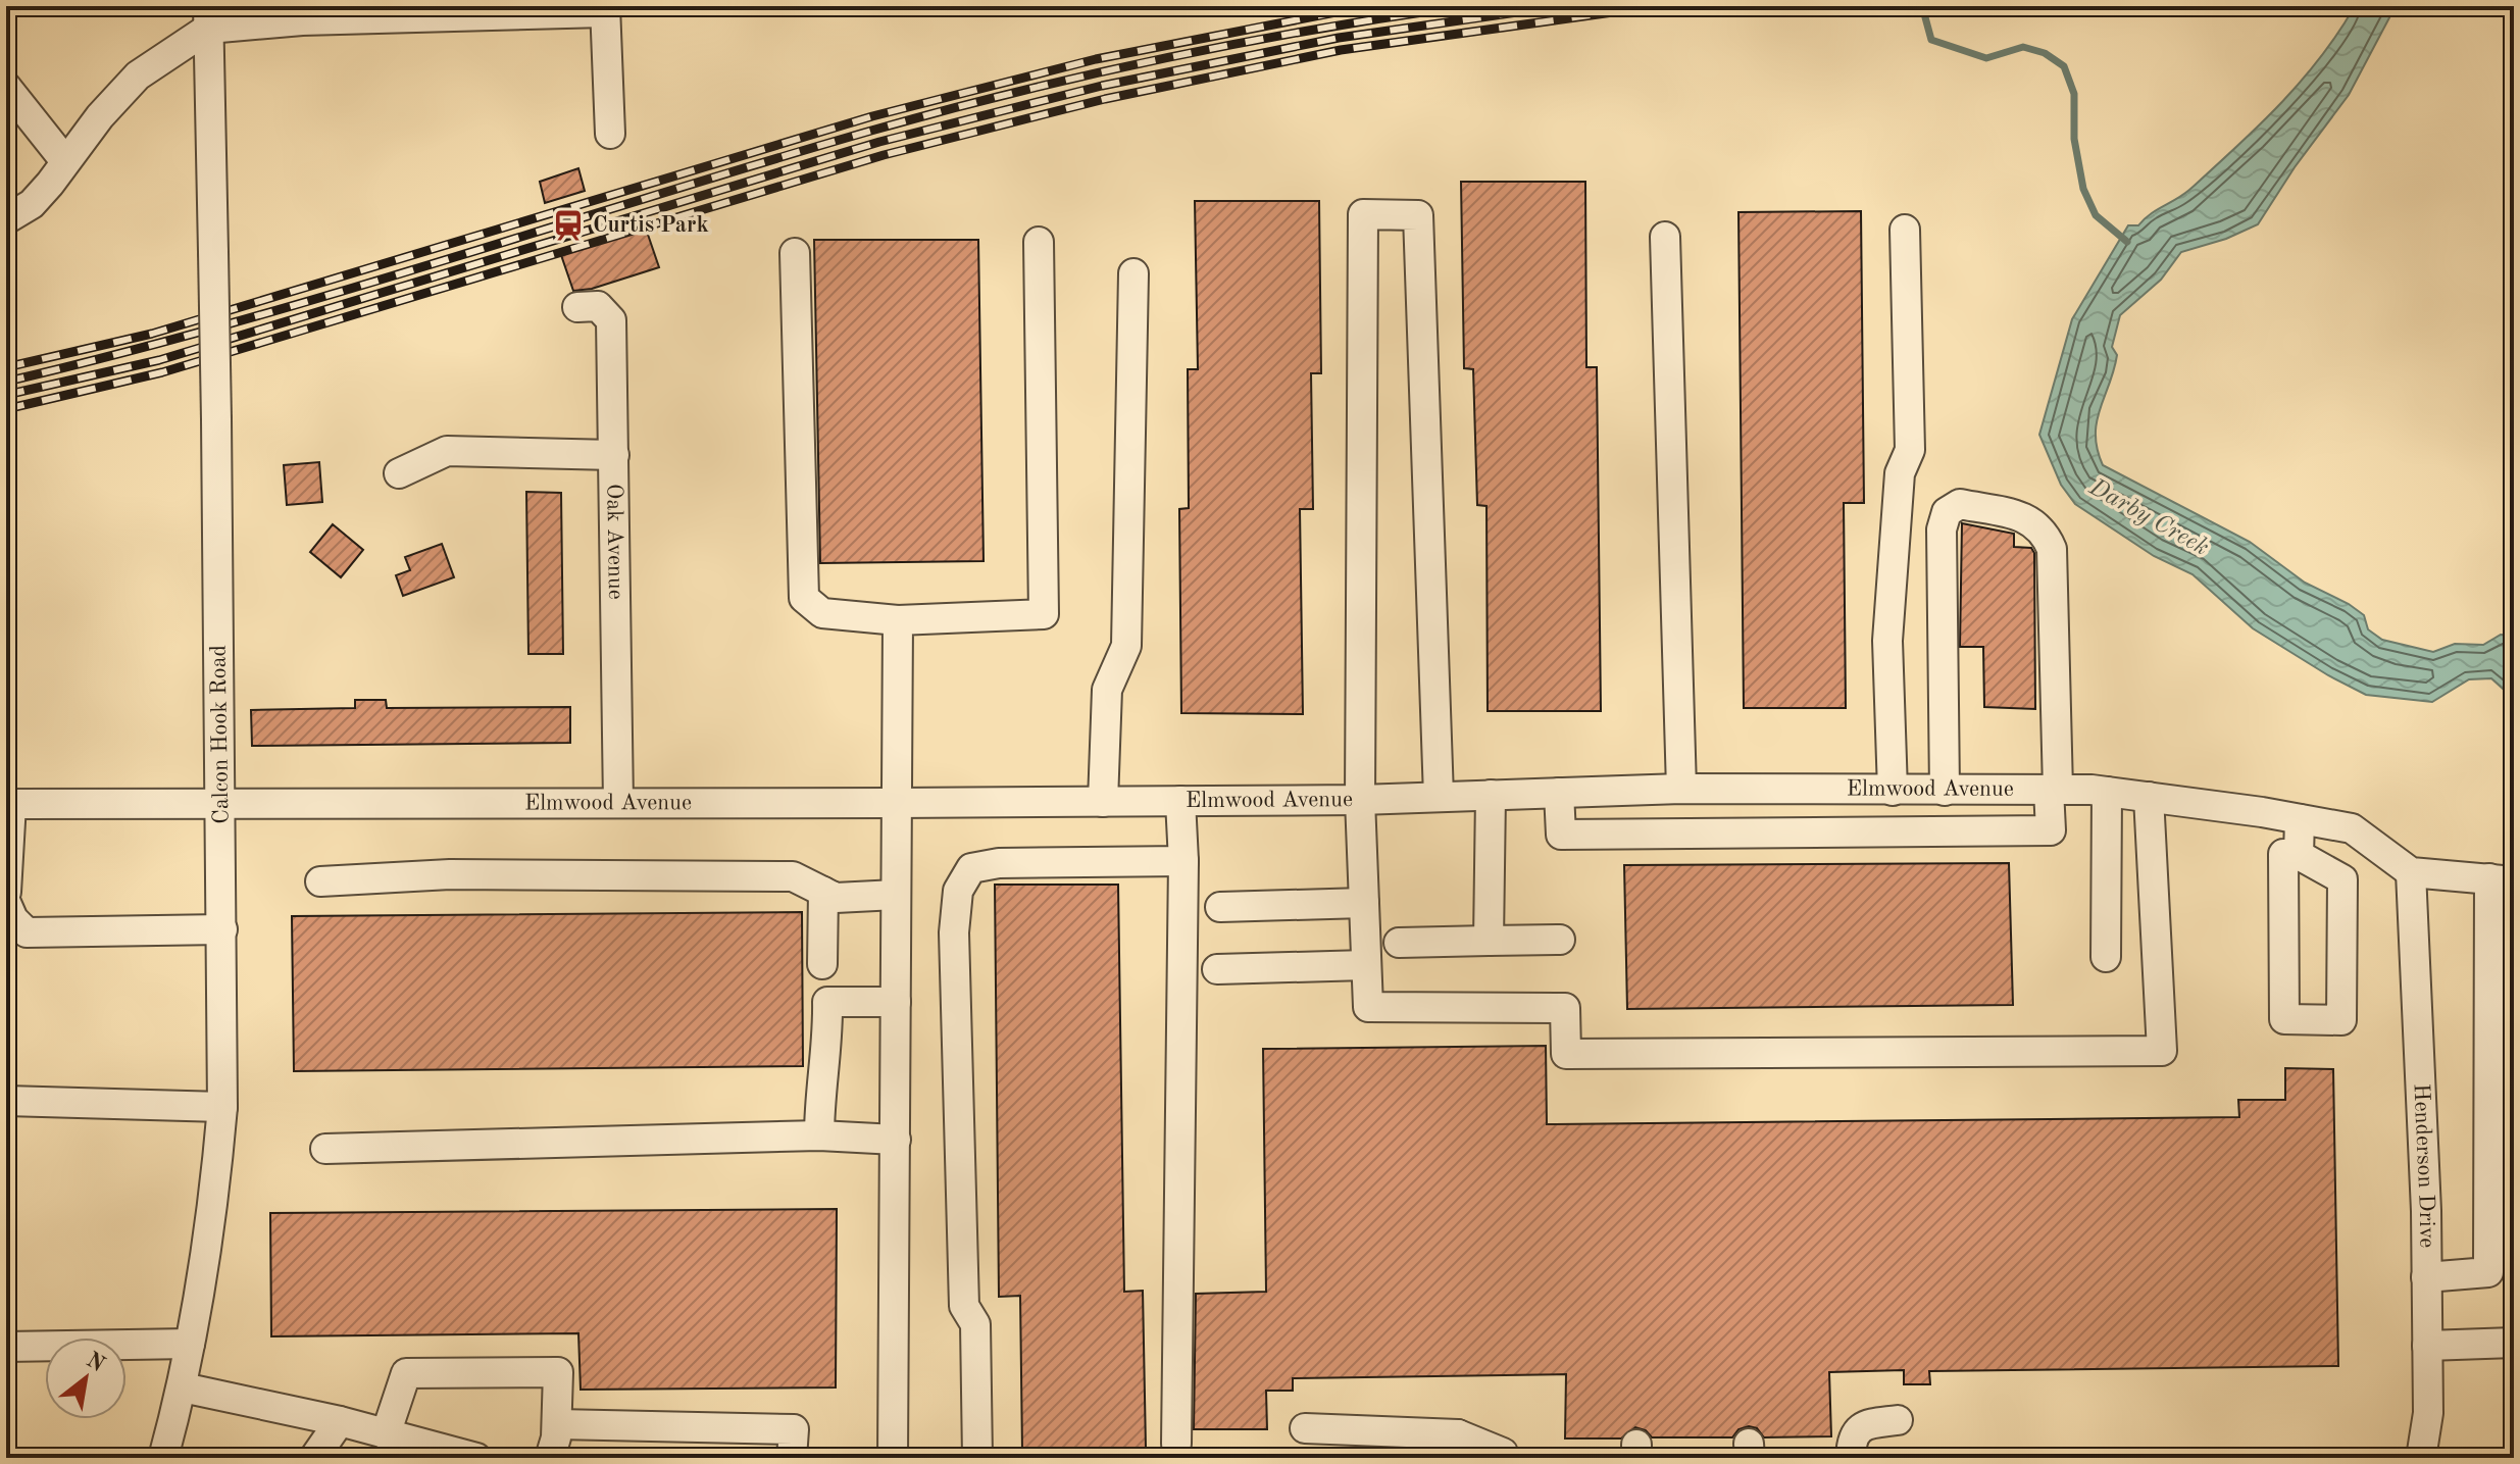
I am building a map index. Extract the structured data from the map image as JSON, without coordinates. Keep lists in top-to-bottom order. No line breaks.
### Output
{"streets":{"street":["Oak Avenue","Calcon Hook Road","Elmwood Avenue","Henderson Drive"]},"crossings":[["Oak Avenue","Elmwood Avenue"],["Calcon Hook Road","Elmwood Avenue"],["Elmwood Avenue","Henderson Drive"]],"water":["Darby Creek"],"places":{"station":["Curtis Park"]},"north":"top right"}
